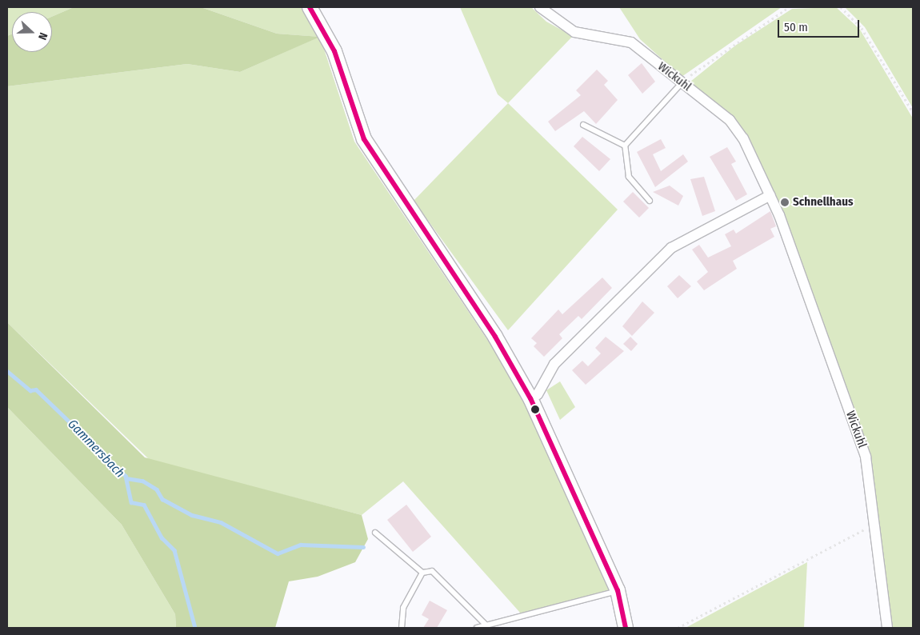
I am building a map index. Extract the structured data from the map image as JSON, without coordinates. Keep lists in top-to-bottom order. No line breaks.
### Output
{"streets":{"street":["Wickuhl"]},"water":["Gammersbach"],"places":["Schnellhaus"],"scale_bar":"50 m","north":"right"}
